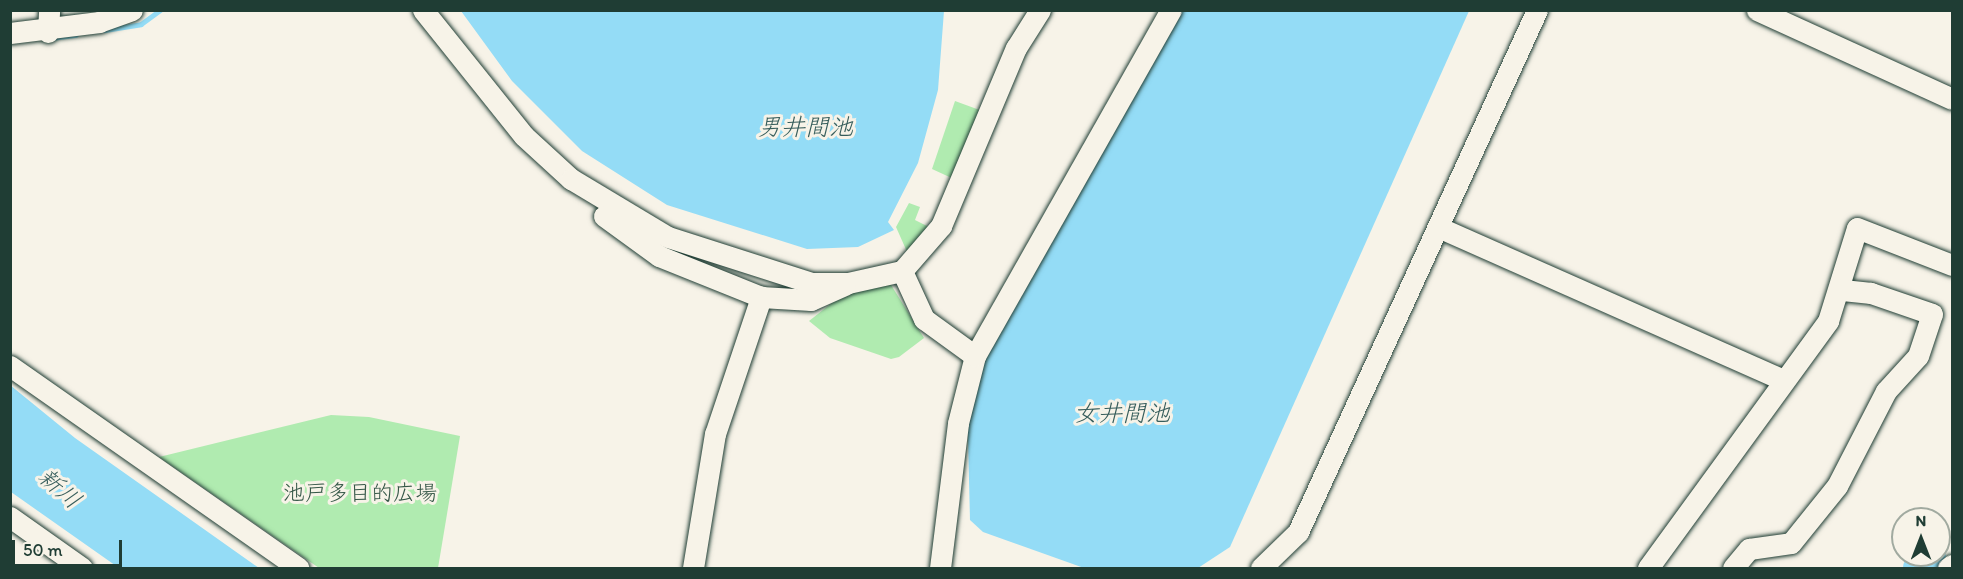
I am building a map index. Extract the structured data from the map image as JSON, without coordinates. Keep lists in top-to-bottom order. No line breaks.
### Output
{"water":["男井間池","女井間池","新川"],"parks":["池戸多目的広場"],"scale_bar":"50 m","north":"top"}
